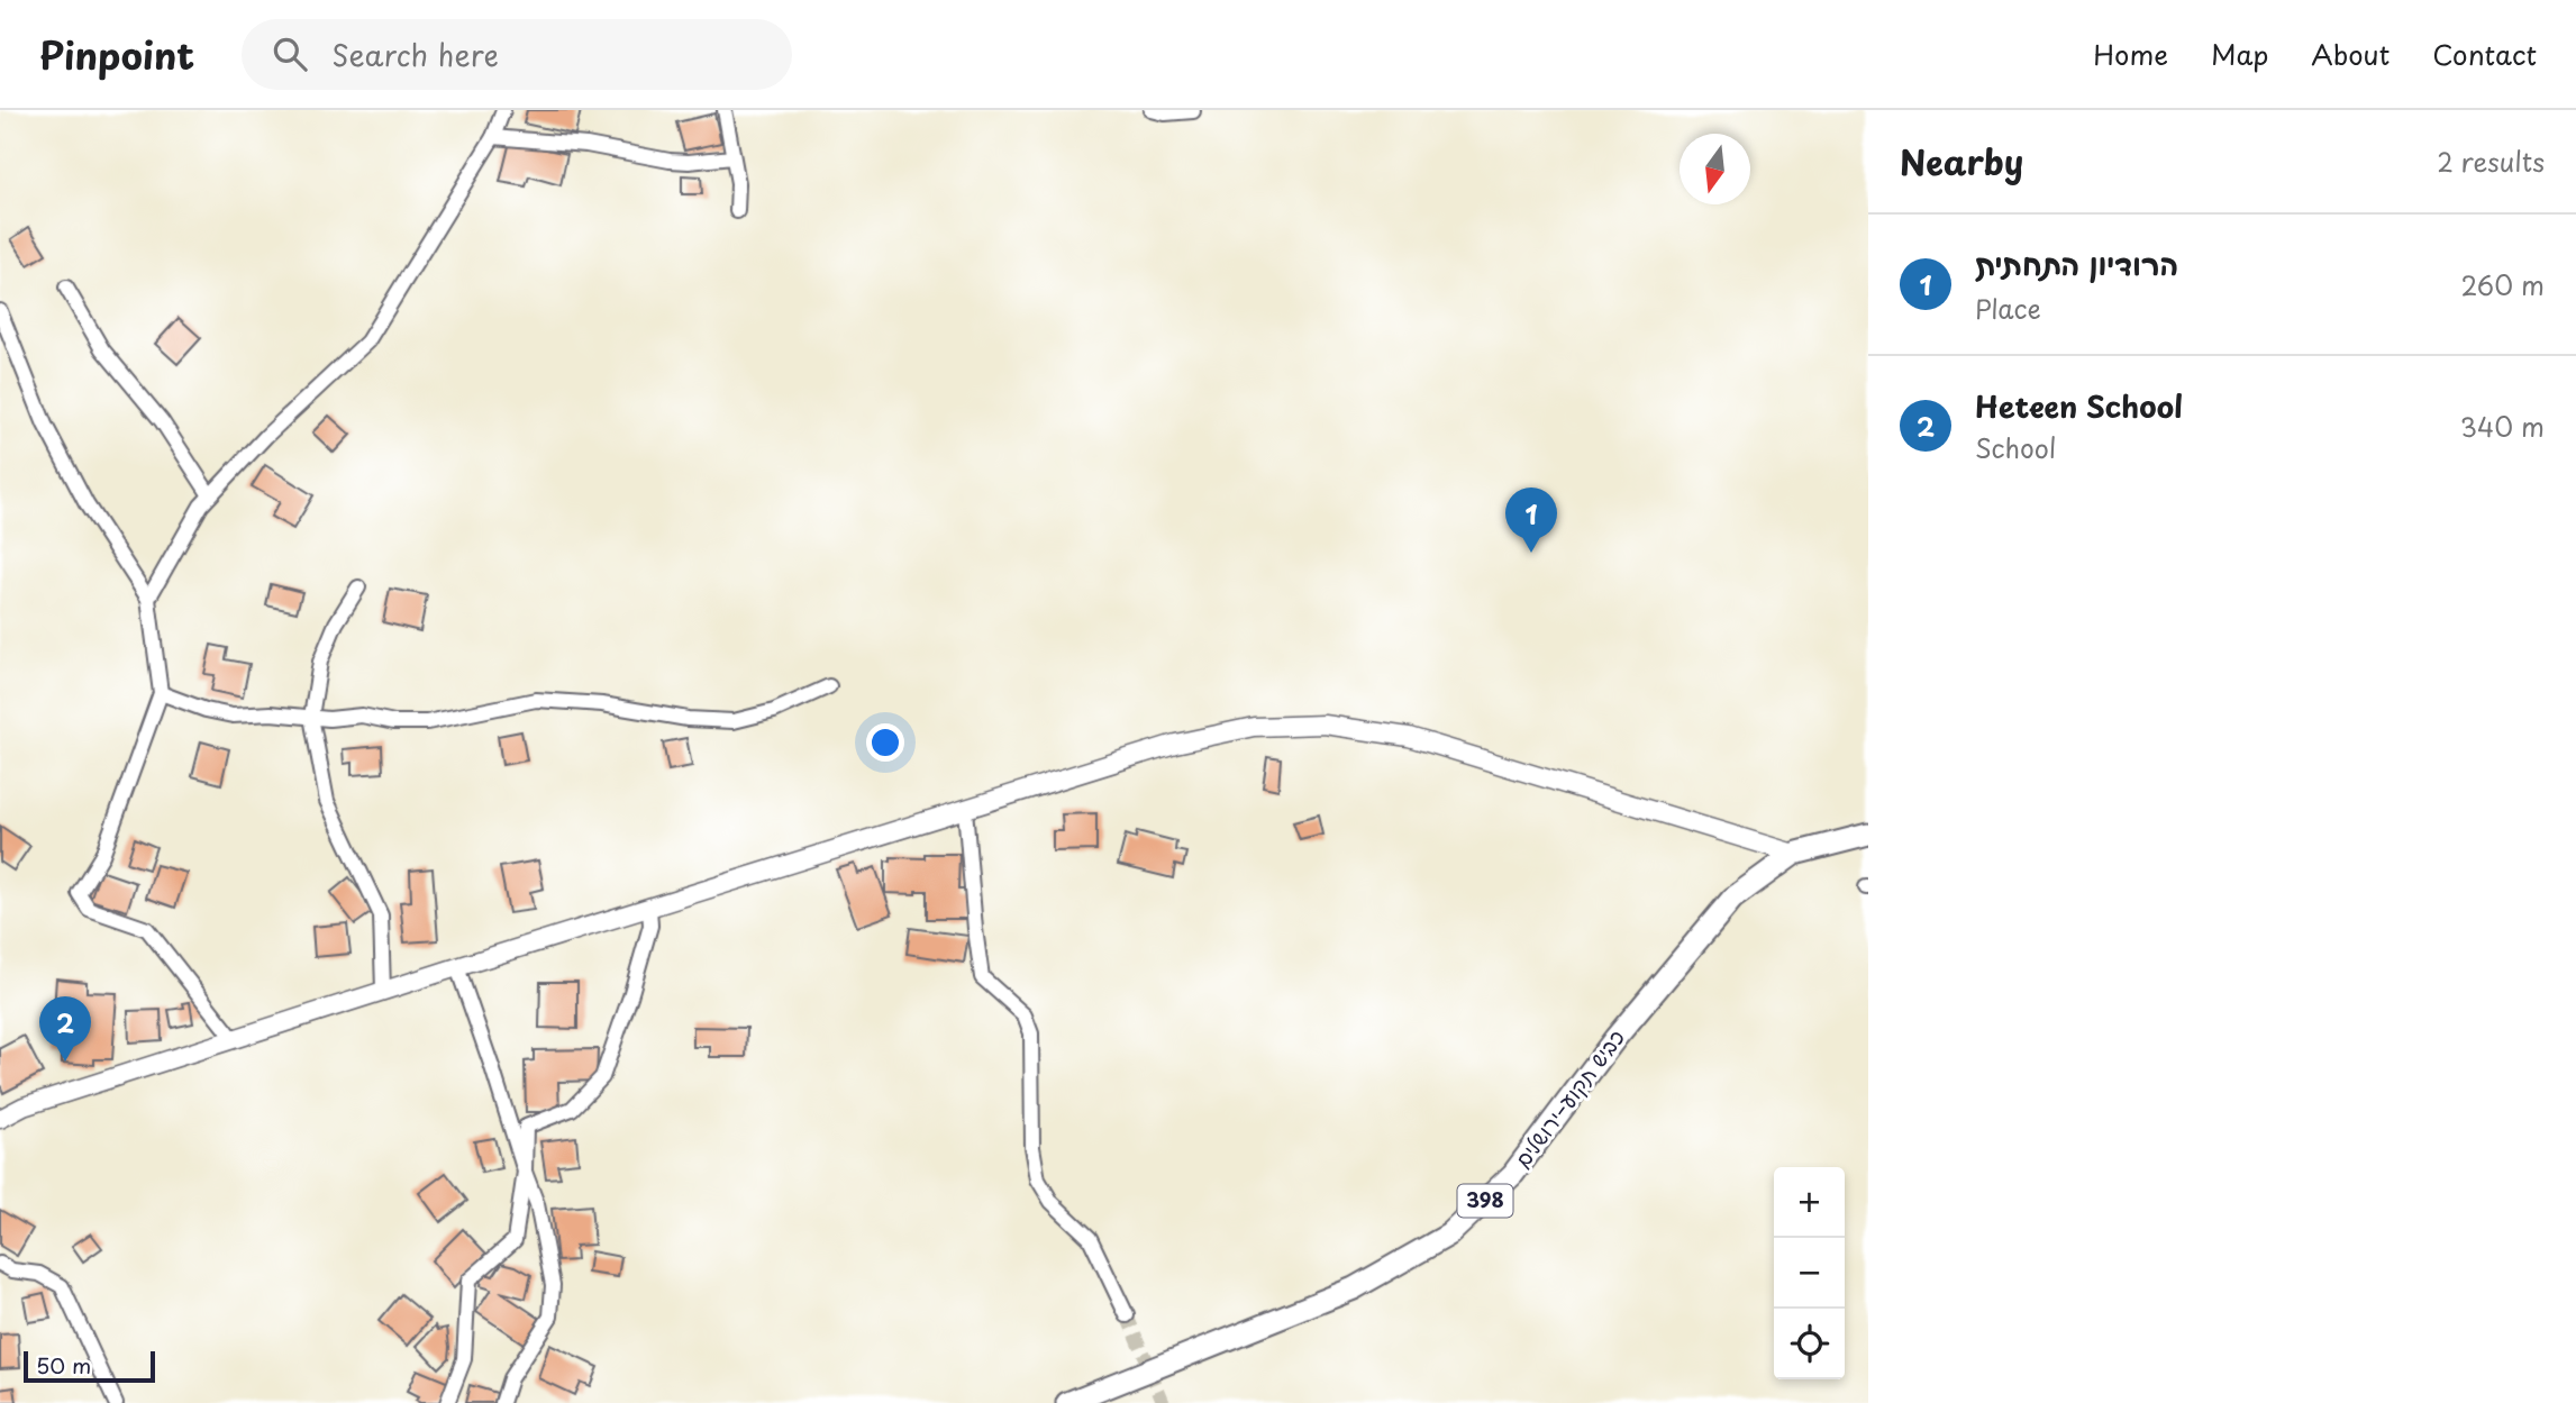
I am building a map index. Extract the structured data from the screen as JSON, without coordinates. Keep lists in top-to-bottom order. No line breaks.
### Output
{"streets":{"main road":["כביש תקוע–ירושלים","398"]},"scale_bar":"50 m","north":"bottom","page":{"header":"Pinpoint","search":"Search here","nav":["Home","Map","About","Contact"],"heading":["Nearby","2 results"],"list":[{"mark":"1","name":"הרודיון התחתית","note":"Place","value":"260 m"},{"mark":"2","name":"Heteen School","note":"School","value":"340 m"}],"pins":["1","2"],"map_buttons":["+","−"],"scale":"50 m"}}
